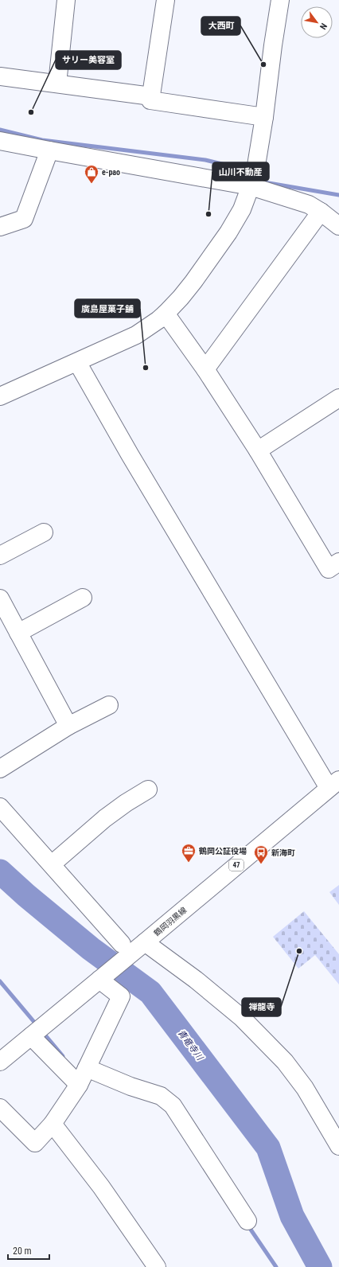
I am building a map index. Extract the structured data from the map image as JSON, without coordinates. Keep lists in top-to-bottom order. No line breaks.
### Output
{"streets":{"street":["47","鶴岡羽黒線"]},"water":["青竜寺川"],"places":{"other":["大西町","サリー美容室","山川不動産","廣島屋菓子舗","禅龍寺"],"shop":["e-pao"],"office":["鶴岡公証役場"],"bus stop":["新海町"]},"scale_bar":"20 m","north":"bottom right"}
